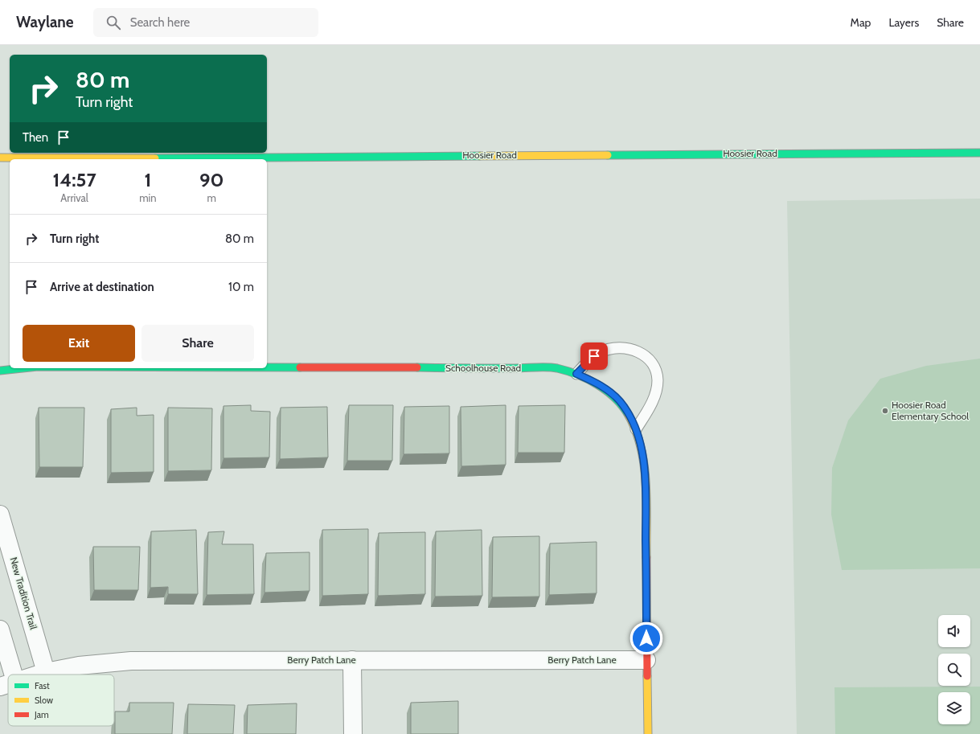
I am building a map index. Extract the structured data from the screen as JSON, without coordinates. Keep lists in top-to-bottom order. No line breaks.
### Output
{"streets":{"street":["Hoosier Road","Schoolhouse Road","New Tradition Trail","Berry Patch Lane"]},"crossings":[["Schoolhouse Road","Berry Patch Lane"],["New Tradition Trail","Berry Patch Lane"]],"places":["Hoosier Road Elementary School"],"legend":["Fast","Slow","Jam"],"page":{"header":"Waylane","search":"Search here","nav":["Map","Layers","Share"],"turn":["80 m","Turn right"],"then":"Then","eta":["14:57","Arrival","1","min","90","m"],"list":[{"name":"Turn right","value":"80 m"},{"name":"Arrive at destination","value":"10 m"}],"buttons":["Exit","Share"]}}
